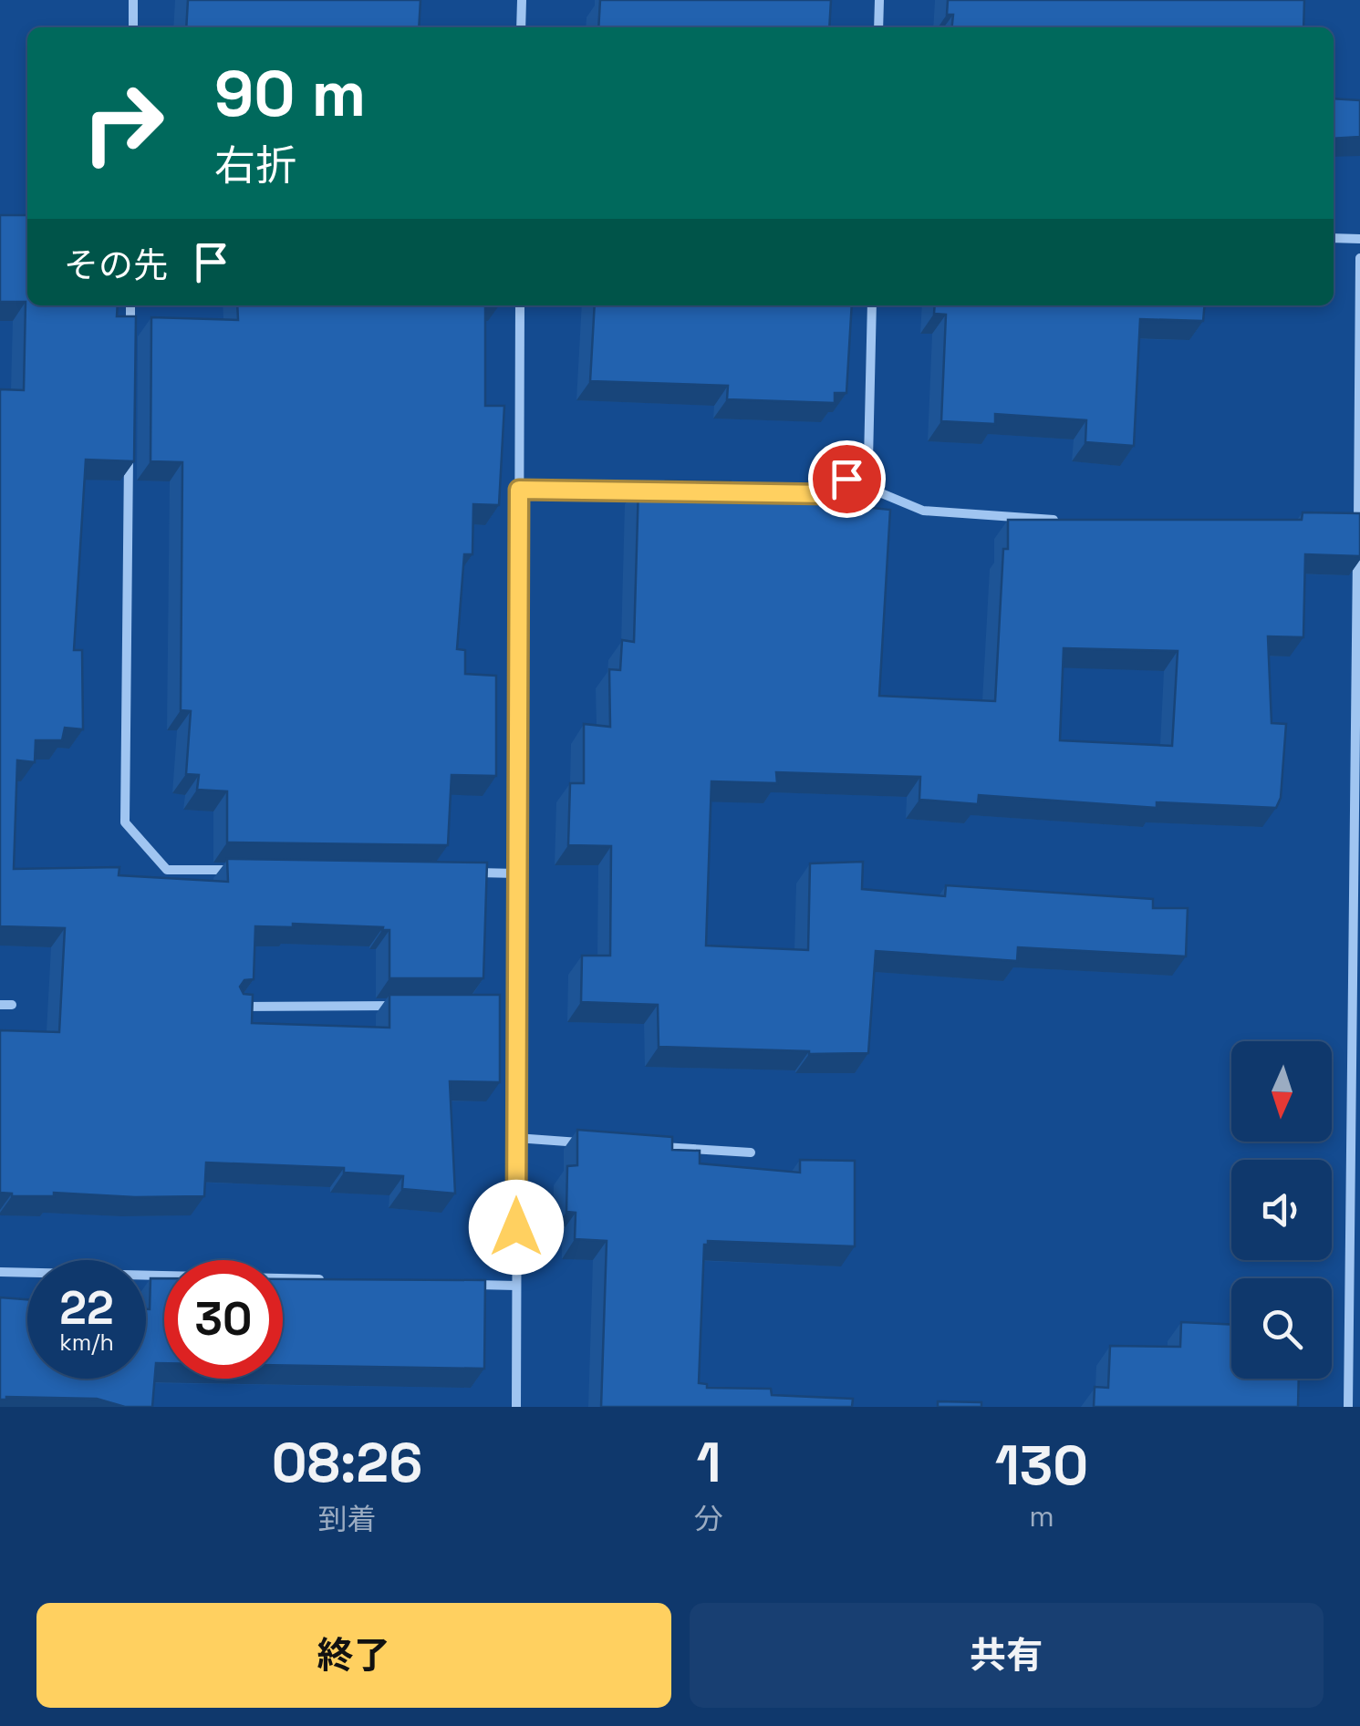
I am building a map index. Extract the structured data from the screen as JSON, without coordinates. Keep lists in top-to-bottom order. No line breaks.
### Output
{"north":"bottom","page":{"turn":["90 m","右折"],"then":"その先","speed":"22 km/h","limit":"30","eta":["08:26","到着","1","分","130","m"],"buttons":["終了","共有"]}}
